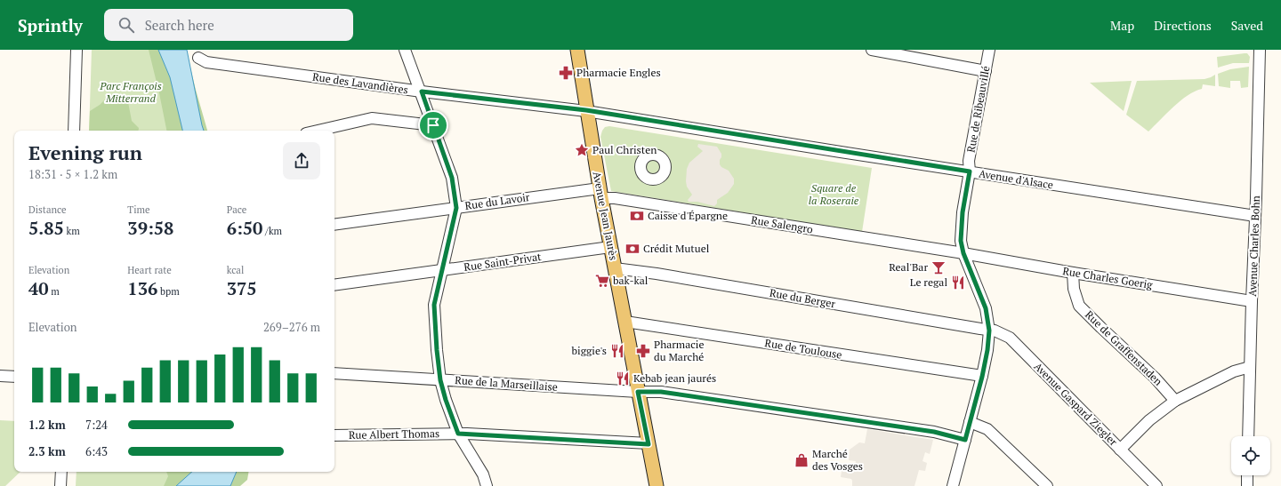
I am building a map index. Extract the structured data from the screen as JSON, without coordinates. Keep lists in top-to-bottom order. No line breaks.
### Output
{"streets":{"main road":["Avenue Jean Jaurès"],"street":["Rue des Lavandières","Rue de Ribeauvillé","Avenue d'Alsace","Rue du Lavoir","Rue Salengro","Avenue Charles Bohn","Rue Saint-Privat","Rue Charles Goerig","Rue du Berger","Rue de Graffenstaden","Rue de Toulouse","Rue de la Marseillaise","Avenue Gaspard Ziegler","Rue Albert Thomas"]},"crossings":[["Rue des Lavandières","Avenue d'Alsace"],["Rue des Lavandières","Avenue Jean Jaurès"],["Rue de Ribeauvillé","Avenue d'Alsace"],["Rue de Ribeauvillé","Rue Salengro"],["Rue de Ribeauvillé","Rue Charles Goerig"],["Rue de Ribeauvillé","Rue du Berger"],["Rue de Ribeauvillé","Rue de Toulouse"],["Rue de Ribeauvillé","Rue de la Marseillaise"],["Rue de Ribeauvillé","Avenue Gaspard Ziegler"],["Avenue d'Alsace","Avenue Jean Jaurès"],["Avenue d'Alsace","Avenue Charles Bohn"],["Rue du Lavoir","Avenue Jean Jaurès"],["Rue du Lavoir","Rue Salengro"],["Avenue Jean Jaurès","Rue Salengro"],["Avenue Jean Jaurès","Rue Saint-Privat"],["Avenue Jean Jaurès","Rue du Berger"],["Avenue Jean Jaurès","Rue de Toulouse"],["Avenue Jean Jaurès","Rue de la Marseillaise"],["Avenue Jean Jaurès","Rue Albert Thomas"],["Rue Salengro","Rue Charles Goerig"],["Avenue Charles Bohn","Rue Charles Goerig"],["Rue Charles Goerig","Rue de Graffenstaden"],["Rue du Berger","Avenue Gaspard Ziegler"]],"parks":["Parc François Mitterrand","Square de la Roseraie"],"places":{"pharmacy":["Pharmacie Engles","Pharmacie du Marché"],"place":["Paul Christen"],"bank":["Caisse d'Épargne","Crédit Mutuel"],"bar":["Real'Bar"],"supermarket":["bak-kal"],"restaurant":["Le regal","biggie's","Kebab jean jaurés"],"shop":["Marché des Vosges"]},"page":{"header":"Sprintly","search":"Search here","nav":["Map","Directions","Saved"],"heading":["Evening run","18:31 · 5 × 1.2 km"],"stats":[["Distance","5.85 km"],["Time","39:58"],["Pace","6:50 /km"],["Elevation","40 m"],["Heart rate","136 bpm"],["kcal","375"]],"chart":["Elevation","269–276 m"],"list":[{"name":"1.2 km","note":"7:24"},{"name":"2.3 km","note":"6:43"}]}}
